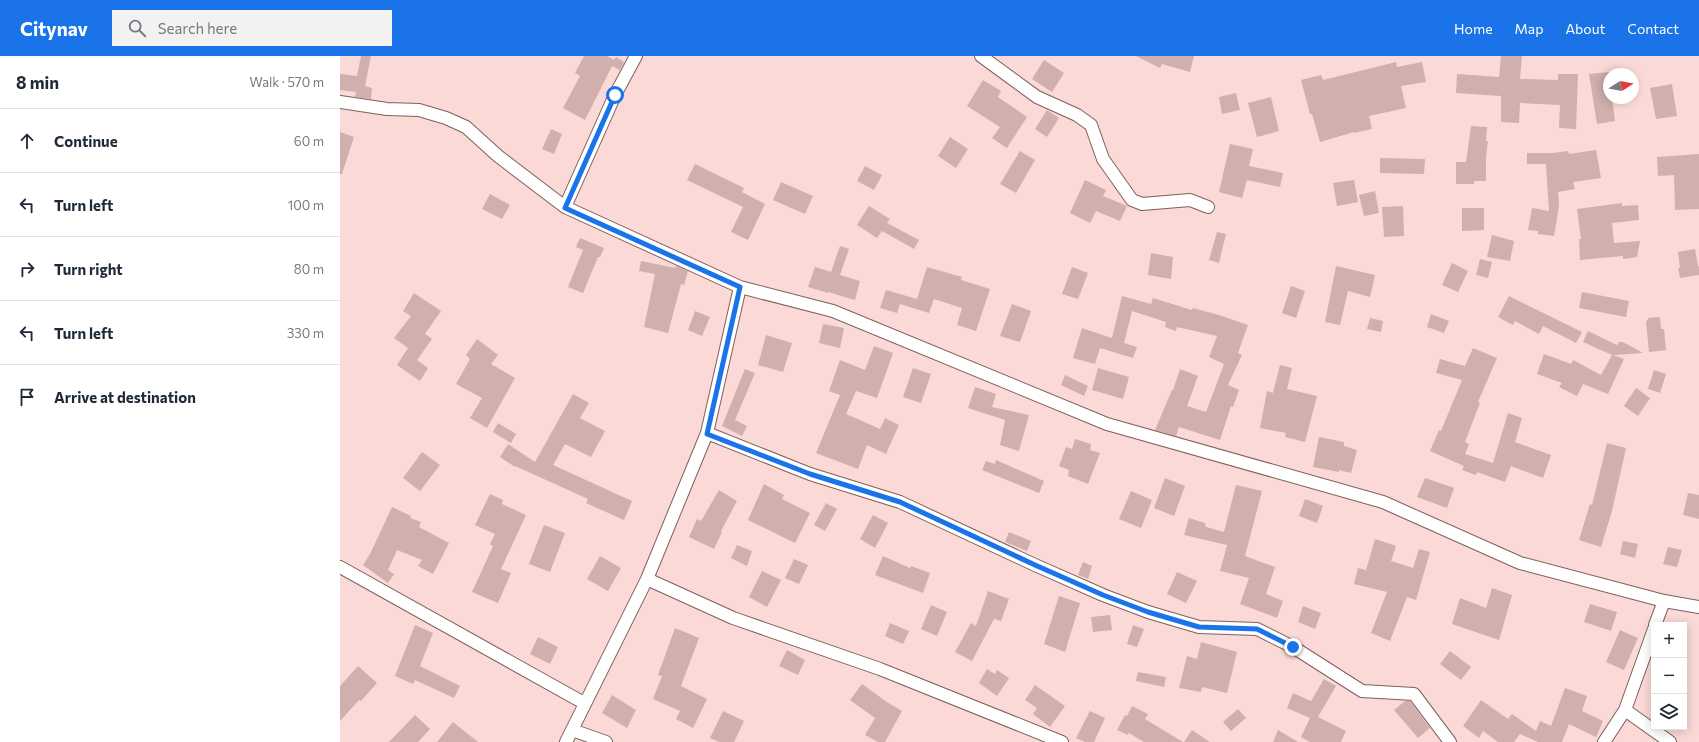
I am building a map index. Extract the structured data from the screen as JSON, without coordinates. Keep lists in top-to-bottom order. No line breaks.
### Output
{"north":"right","page":{"header":"Citynav","search":"Search here","nav":["Home","Map","About","Contact"],"heading":["8 min","Walk · 570 m"],"list":[["Continue","60 m"],["Turn left","100 m"],["Turn right","80 m"],["Turn left","330 m"],"Arrive at destination"],"map_buttons":["+","−"]}}
